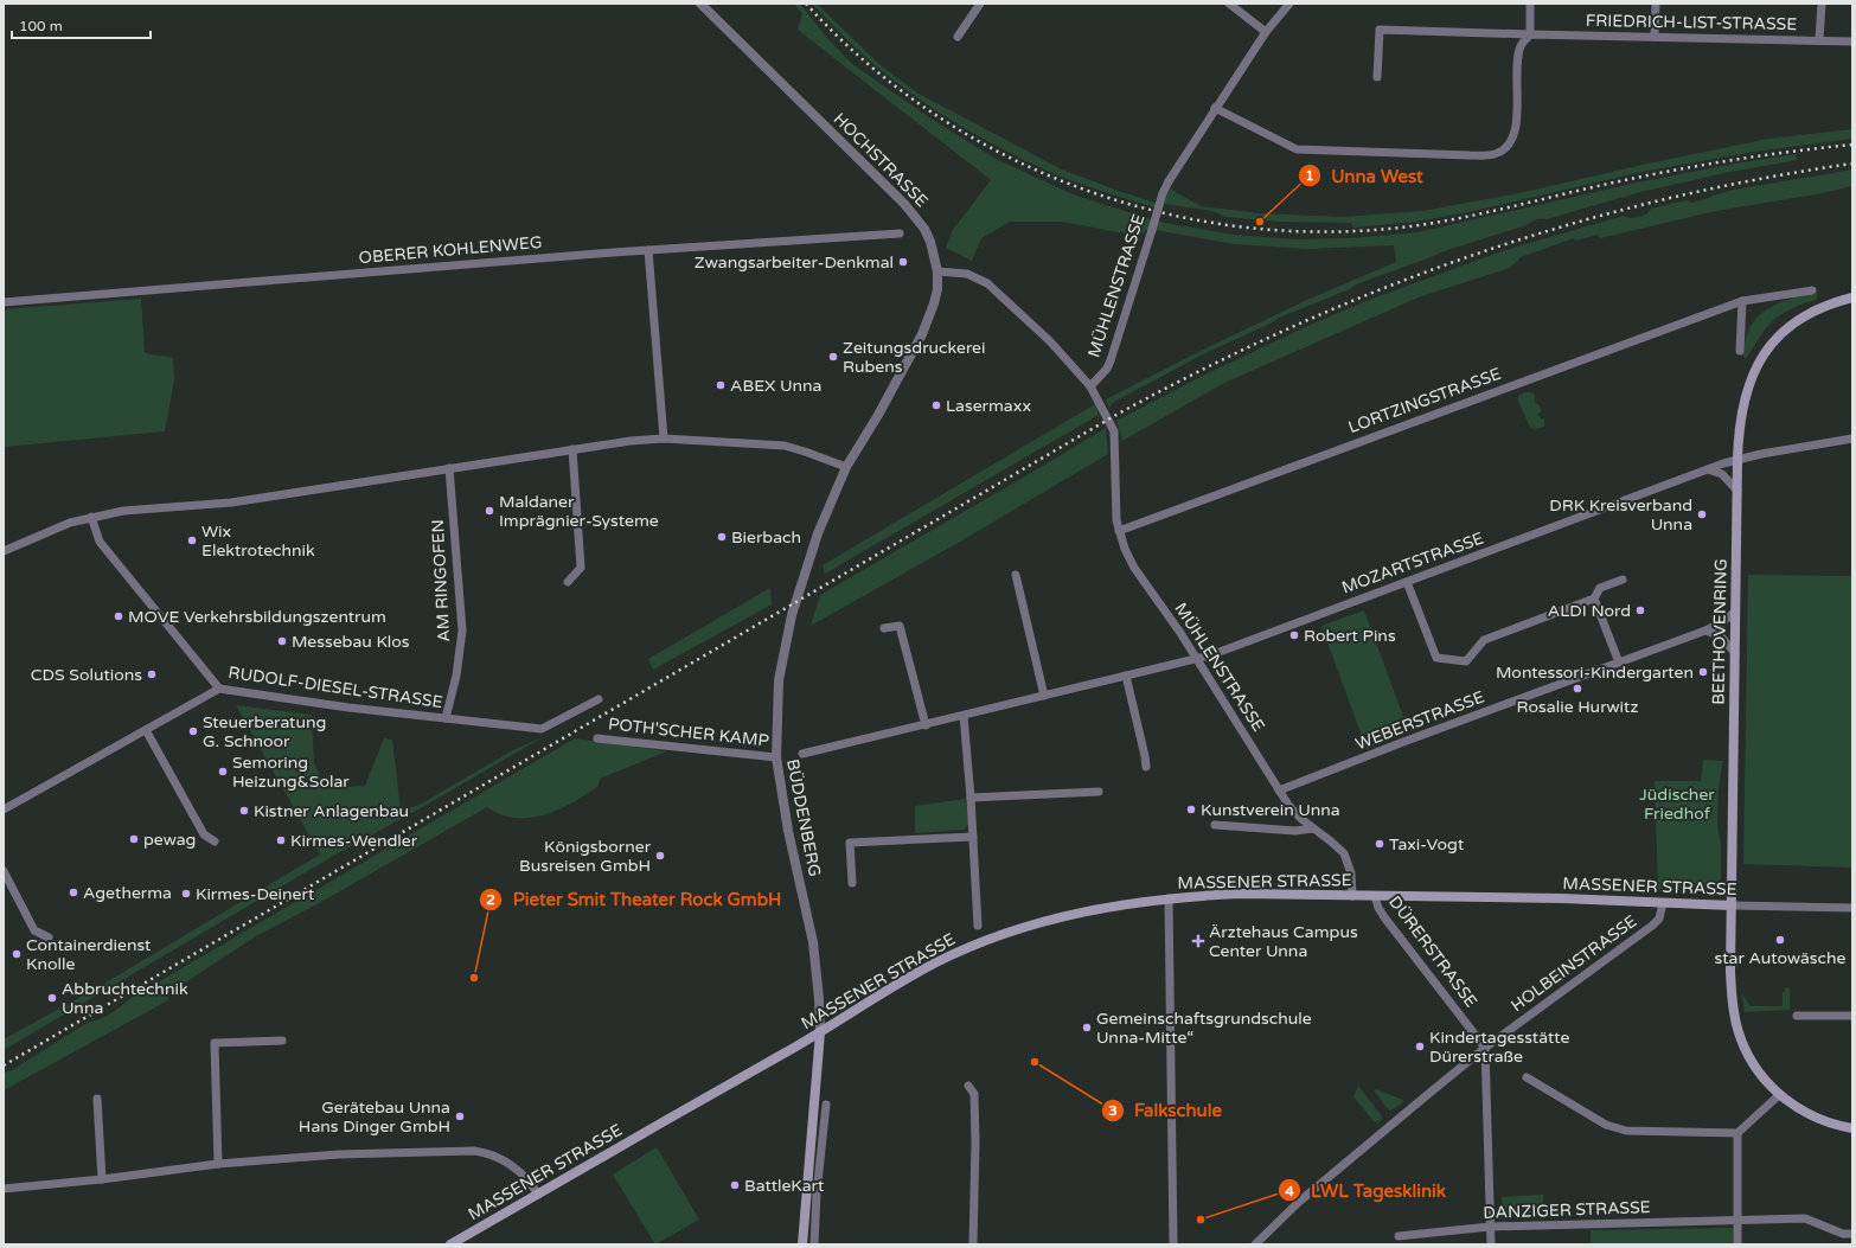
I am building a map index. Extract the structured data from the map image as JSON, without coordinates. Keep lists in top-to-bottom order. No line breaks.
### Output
{"streets":{"main road":["BEETHOVENRING","MASSENER STRASSE"],"street":["FRIEDRICH-LIST-STRASSE","HOCHSTRASSE","OBERER KOHLENWEG","MÜHLENSTRASSE","LORTZINGSTRASSE","MOZARTSTRASSE","AM RINGOFEN","RUDOLF-DIESEL-STRASSE","WEBERSTRASSE","POTH'SCHER KAMP","BÜDDENBERG","DÜRERSTRASSE","HOLBEINSTRASSE","DANZIGER STRASSE"]},"crossings":[["HOCHSTRASSE","BÜDDENBERG"],["MÜHLENSTRASSE","LORTZINGSTRASSE"],["MÜHLENSTRASSE","MOZARTSTRASSE"],["MÜHLENSTRASSE","WEBERSTRASSE"],["MÜHLENSTRASSE","MASSENER STRASSE"],["MOZARTSTRASSE","BEETHOVENRING"],["AM RINGOFEN","RUDOLF-DIESEL-STRASSE"],["BEETHOVENRING","WEBERSTRASSE"],["BEETHOVENRING","MASSENER STRASSE"],["POTH'SCHER KAMP","BÜDDENBERG"],["BÜDDENBERG","MASSENER STRASSE"],["MASSENER STRASSE","DÜRERSTRASSE"],["MASSENER STRASSE","HOLBEINSTRASSE"],["DÜRERSTRASSE","HOLBEINSTRASSE"]],"parks":["Jüdischer Friedhof"],"places":{"other":["Unna West","Zwangsarbeiter-Denkmal","Zeitungsdruckerei Rubens","ABEX Unna","Lasermaxx","Maldaner Imprägnier-Systeme","DRK Kreisverband Unna","Bierbach","Wix Elektrotechnik","ALDI Nord","MOVE Verkehrsbildungszentrum","Robert Pins","Messebau Klos","Montessori-Kindergarten","CDS Solutions","Rosalie Hurwitz","Steuerberatung G. Schnoor","Semoring Heizung&Solar","Kunstverein Unna","Kistner Anlagenbau","pewag","Kirmes-Wendler","Taxi-Vogt","Königsborner Busreisen GmbH","Agetherma","Kirmes-Deinert","star Autowäsche","Containerdienst Knolle","Pieter Smit Theater Rock GmbH","Abbruchtechnik Unna","Gemeinschaftsgrundschule Unna-Mitte“","Kindertagesstätte Dürerstraße","Falkschule","Gerätebau Unna Hans Dinger GmbH","BattleKart","LWL Tagesklinik"],"health":["Ärztehaus Campus Center Unna"]},"scale_bar":"100 m"}
